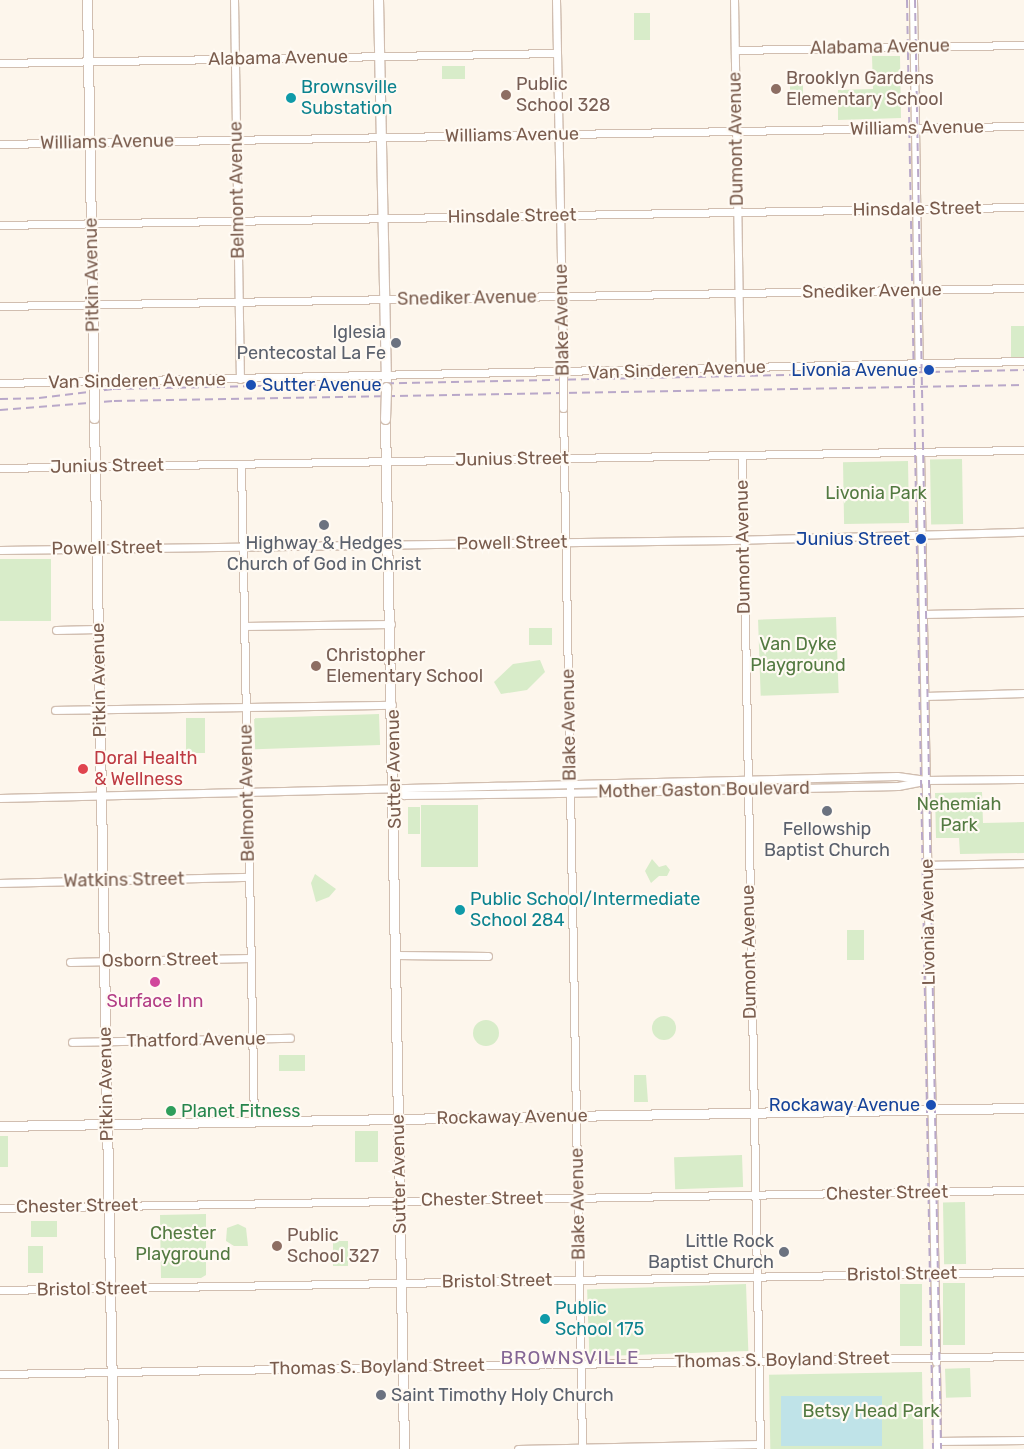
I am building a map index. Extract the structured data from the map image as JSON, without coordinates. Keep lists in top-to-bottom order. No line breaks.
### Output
{"streets":{"street":["Alabama Avenue","Williams Avenue","Dumont Avenue","Belmont Avenue","Hinsdale Street","Pitkin Avenue","Snediker Avenue","Blake Avenue","Van Sinderen Avenue","Junius Street","Powell Street","Sutter Avenue","Mother Gaston Boulevard","Watkins Street","Livonia Avenue","Osborn Street","Thatford Avenue","Rockaway Avenue","Chester Street","Bristol Street","Thomas S. Boyland Street"]},"crossings":[["Alabama Avenue","Dumont Avenue"],["Alabama Avenue","Belmont Avenue"],["Alabama Avenue","Pitkin Avenue"],["Alabama Avenue","Blake Avenue"],["Alabama Avenue","Sutter Avenue"],["Williams Avenue","Dumont Avenue"],["Williams Avenue","Belmont Avenue"],["Williams Avenue","Pitkin Avenue"],["Williams Avenue","Blake Avenue"],["Williams Avenue","Sutter Avenue"],["Dumont Avenue","Hinsdale Street"],["Dumont Avenue","Snediker Avenue"],["Dumont Avenue","Van Sinderen Avenue"],["Dumont Avenue","Junius Street"],["Dumont Avenue","Powell Street"],["Dumont Avenue","Mother Gaston Boulevard"],["Dumont Avenue","Rockaway Avenue"],["Dumont Avenue","Chester Street"],["Dumont Avenue","Bristol Street"],["Dumont Avenue","Thomas S. Boyland Street"],["Belmont Avenue","Hinsdale Street"],["Belmont Avenue","Snediker Avenue"],["Belmont Avenue","Van Sinderen Avenue"],["Belmont Avenue","Junius Street"],["Belmont Avenue","Powell Street"],["Belmont Avenue","Mother Gaston Boulevard"],["Belmont Avenue","Watkins Street"],["Belmont Avenue","Osborn Street"],["Belmont Avenue","Thatford Avenue"],["Belmont Avenue","Rockaway Avenue"],["Hinsdale Street","Pitkin Avenue"],["Hinsdale Street","Blake Avenue"],["Hinsdale Street","Sutter Avenue"],["Pitkin Avenue","Snediker Avenue"],["Pitkin Avenue","Van Sinderen Avenue"],["Pitkin Avenue","Junius Street"],["Pitkin Avenue","Powell Street"],["Pitkin Avenue","Mother Gaston Boulevard"],["Pitkin Avenue","Watkins Street"],["Pitkin Avenue","Osborn Street"],["Pitkin Avenue","Thatford Avenue"],["Pitkin Avenue","Rockaway Avenue"],["Pitkin Avenue","Chester Street"],["Pitkin Avenue","Bristol Street"],["Pitkin Avenue","Thomas S. Boyland Street"],["Snediker Avenue","Blake Avenue"],["Snediker Avenue","Sutter Avenue"],["Blake Avenue","Van Sinderen Avenue"],["Blake Avenue","Junius Street"],["Blake Avenue","Powell Street"],["Blake Avenue","Mother Gaston Boulevard"],["Blake Avenue","Rockaway Avenue"],["Blake Avenue","Chester Street"],["Blake Avenue","Bristol Street"],["Blake Avenue","Thomas S. Boyland Street"],["Van Sinderen Avenue","Sutter Avenue"],["Junius Street","Sutter Avenue"],["Junius Street","Livonia Avenue"],["Powell Street","Sutter Avenue"],["Powell Street","Livonia Avenue"],["Sutter Avenue","Mother Gaston Boulevard"],["Sutter Avenue","Rockaway Avenue"],["Sutter Avenue","Chester Street"],["Sutter Avenue","Bristol Street"],["Sutter Avenue","Thomas S. Boyland Street"],["Mother Gaston Boulevard","Livonia Avenue"],["Livonia Avenue","Rockaway Avenue"],["Livonia Avenue","Chester Street"],["Livonia Avenue","Bristol Street"],["Livonia Avenue","Thomas S. Boyland Street"]],"districts":["BROWNSVILLE"],"parks":["Livonia Park","Van Dyke Playground","Nehemiah Park","Chester Playground","Betsy Head Park"],"places":["Brooklyn Gardens Elementary School","Public School 328","Brownsville Substation","Iglesia Pentecostal La Fe","Livonia Avenue","Sutter Avenue","Highway & Hedges Church of God in Christ","Junius Street","Christopher Elementary School","Doral Health & Wellness","Fellowship Baptist Church","Public School/Intermediate School 284","Surface Inn","Rockaway Avenue","Planet Fitness","Public School 327","Little Rock Baptist Church","Public School 175","Saint Timothy Holy Church"]}
